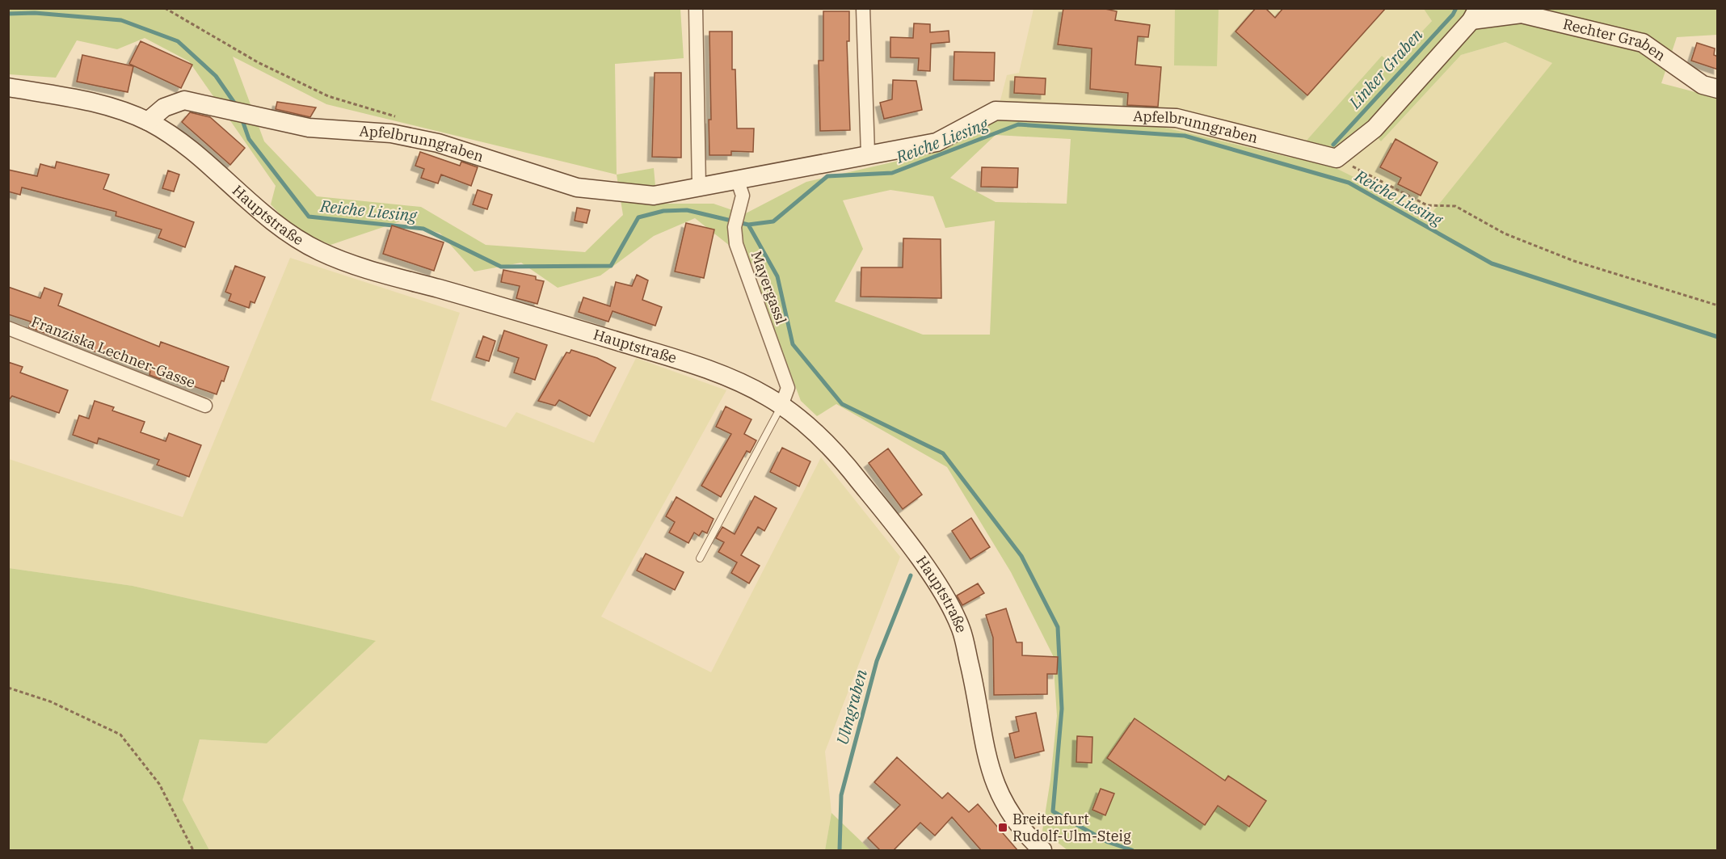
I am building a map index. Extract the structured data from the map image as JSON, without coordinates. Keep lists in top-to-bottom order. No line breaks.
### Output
{"streets":{"street":["Rechter Graben","Apfelbrunngraben","Hauptstraße","Mayergassl","Franziska Lechner-Gasse"]},"crossings":[["Apfelbrunngraben","Hauptstraße"],["Apfelbrunngraben","Mayergassl"],["Hauptstraße","Mayergassl"]],"water":["Linker Graben","Reiche Liesing","Ulmgraben"],"places":{"transit":["Breitenfurt Rudolf-Ulm-Steig"]}}
